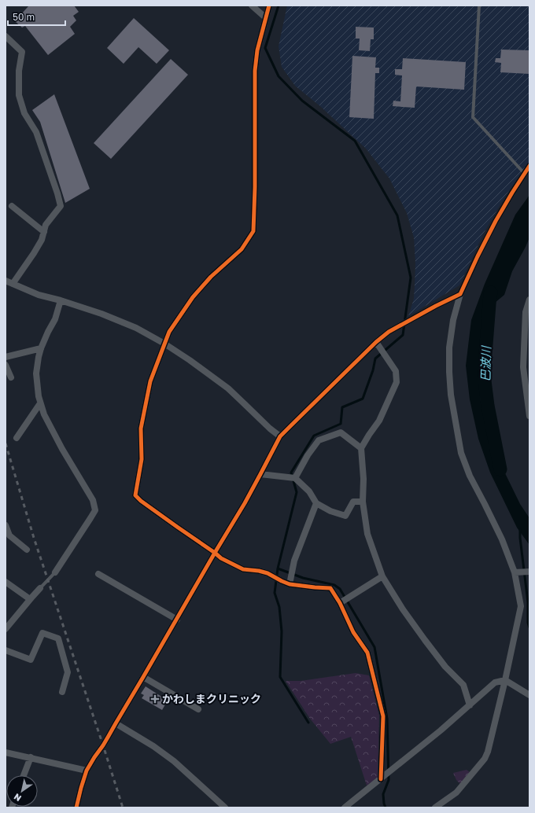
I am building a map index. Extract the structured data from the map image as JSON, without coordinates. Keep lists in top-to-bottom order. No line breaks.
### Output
{"water":["巴波川"],"places":{"health":["かわしまクリニック"]},"scale_bar":"50 m","north":"bottom left"}
